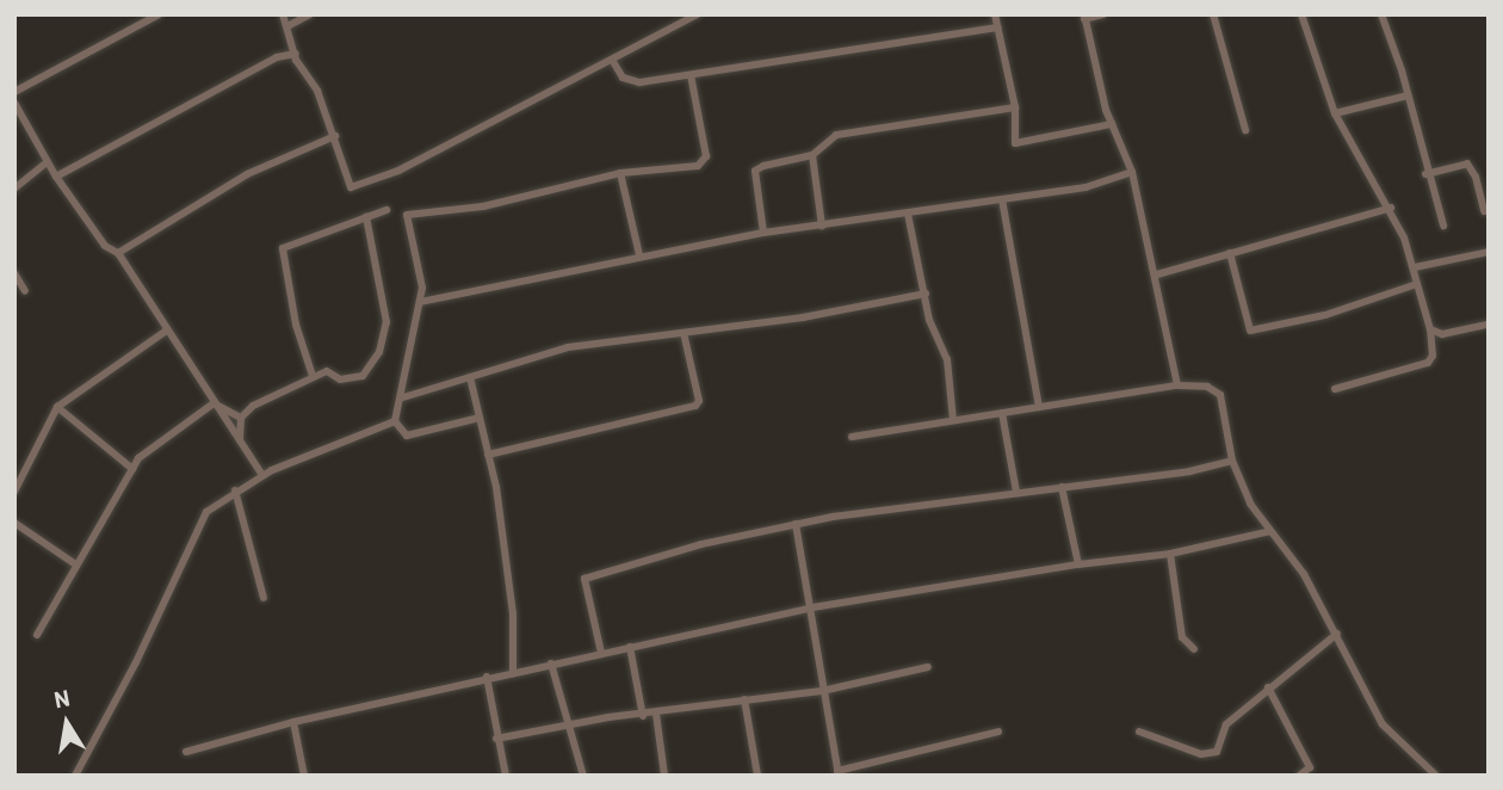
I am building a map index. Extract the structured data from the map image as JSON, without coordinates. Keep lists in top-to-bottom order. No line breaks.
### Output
{"north":"top"}
